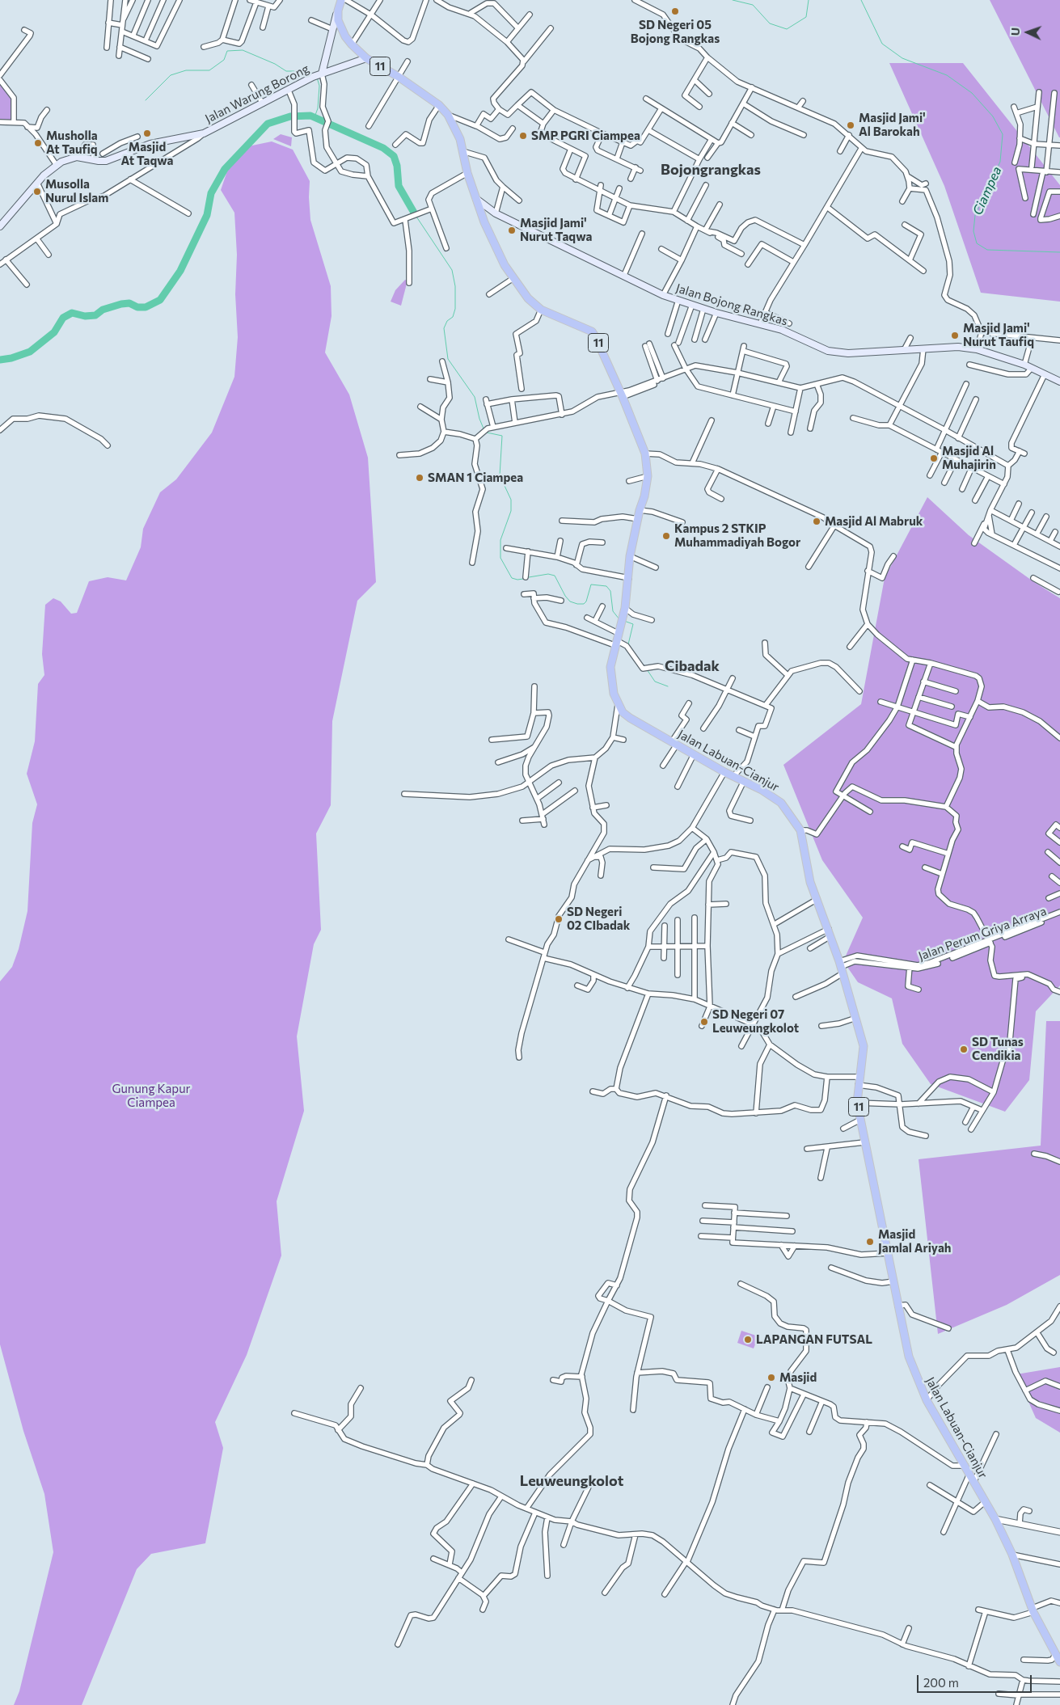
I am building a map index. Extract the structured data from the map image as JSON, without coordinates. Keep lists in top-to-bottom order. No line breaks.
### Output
{"streets":{"highway":["11","Jalan Labuan-Cianjur"],"main road":["Jalan Warung Borong","Jalan Bojong Rangkas"],"street":["Jalan Perum Griya Arraya"]},"crossings":[["11","Jalan Warung Borong"],["11","Jalan Bojong Rangkas"],["11","Jalan Labuan-Cianjur"],["Jalan Labuan-Cianjur","Jalan Perum Griya Arraya"]],"districts":["Bojongrangkas","Cibadak","Leuweungkolot"],"water":["Ciampea"],"parks":["Gunung Kapur Ciampea"],"places":["SD Negeri 05 Bojong Rangkas","Masjid Jami' Al Barokah","Masjid At Taqwa","SMP PGRI Ciampea","Musholla At Taufiq","Musolla Nurul Islam","Masjid Jami' Nurut Taqwa","Masjid Jami' Nurut Taufiq","Masjid Al Muhajirin","SMAN 1 Ciampea","Masjid Al Mabruk","Kampus 2 STKIP Muhammadiyah Bogor","SD Negeri 02 CIbadak","SD Negeri 07 Leuweungkolot","SD Tunas Cendikia","Masjid Jamlal Ariyah","LAPANGAN FUTSAL","Masjid"],"scale_bar":"200 m","north":"left"}
